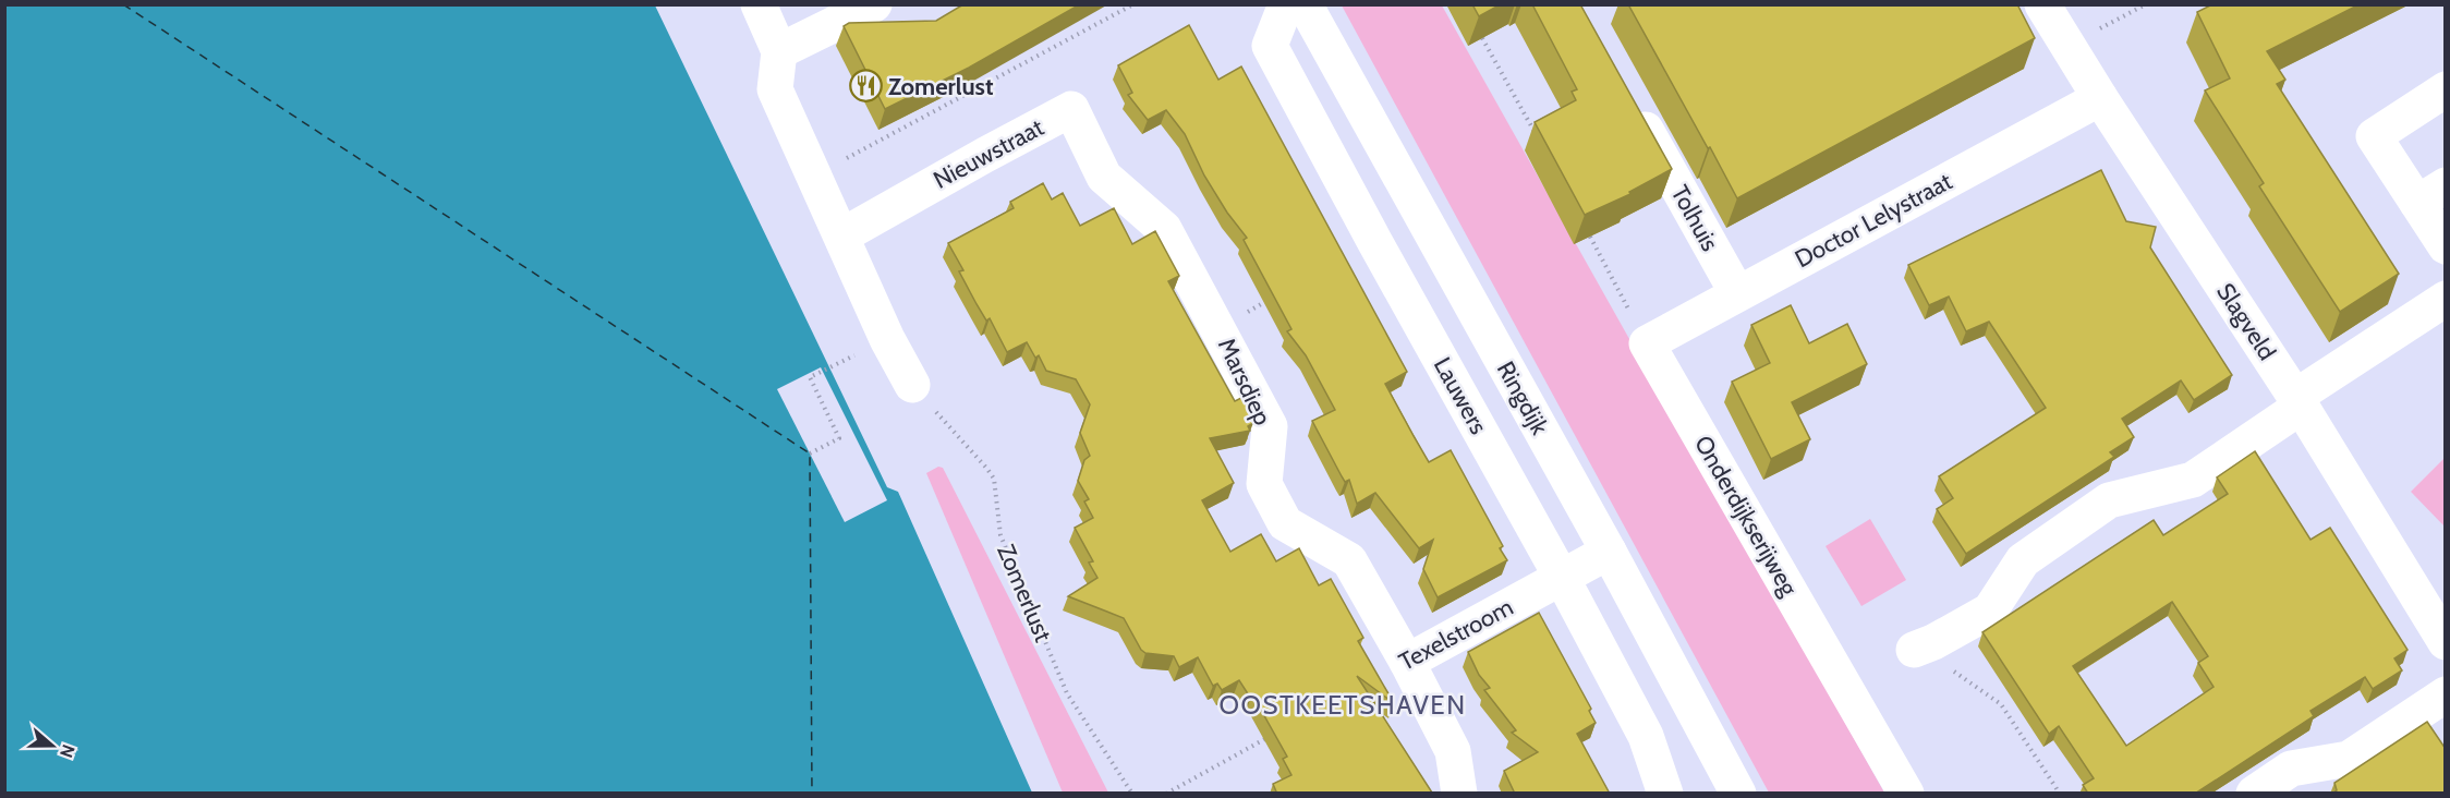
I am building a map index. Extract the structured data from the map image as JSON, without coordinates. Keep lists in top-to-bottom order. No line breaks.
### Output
{"streets":{"street":["Nieuwstraat","Tolhuis","Doctor Lelystraat","Slagveld","Marsdiep","Lauwers","Ringdijk","Onderdijkserijweg","Texelstroom"],"path":["Zomerlust"]},"crossings":[["Nieuwstraat","Marsdiep"],["Tolhuis","Doctor Lelystraat"],["Doctor Lelystraat","Slagveld"],["Doctor Lelystraat","Onderdijkserijweg"],["Marsdiep","Texelstroom"],["Lauwers","Texelstroom"],["Ringdijk","Texelstroom"]],"districts":["OOSTKEETSHAVEN"],"places":{"restaurant":["Zomerlust"]},"north":"right"}
